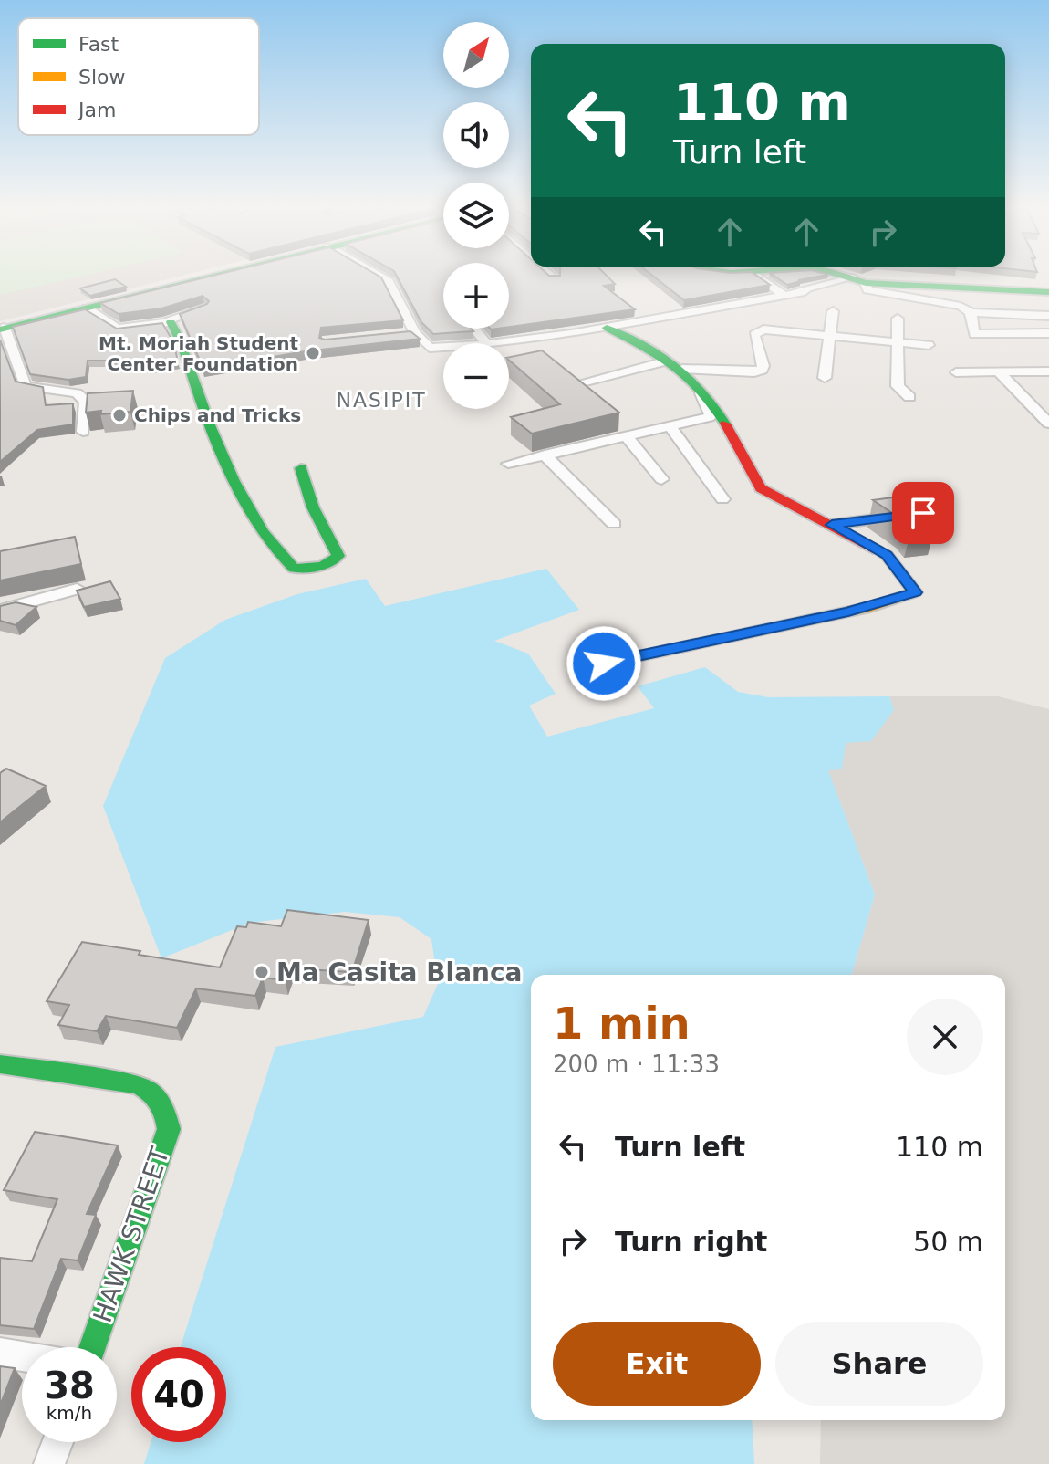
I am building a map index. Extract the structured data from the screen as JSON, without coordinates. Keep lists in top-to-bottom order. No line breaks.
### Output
{"streets":{"street":["HAWK STREET"]},"districts":["NASIPIT"],"places":["Mt. Moriah Student Center Foundation","Chips and Tricks","Ma Casita Blanca"],"legend":["Fast","Slow","Jam"],"north":"top right","page":{"map_buttons":["+","−"],"turn":["110 m","Turn left"],"heading":["1 min","200 m · 11:33"],"list":[{"name":"Turn left","value":"110 m"},{"name":"Turn right","value":"50 m"}],"buttons":["Exit","Share"],"speed":"38 km/h","limit":"40"}}
